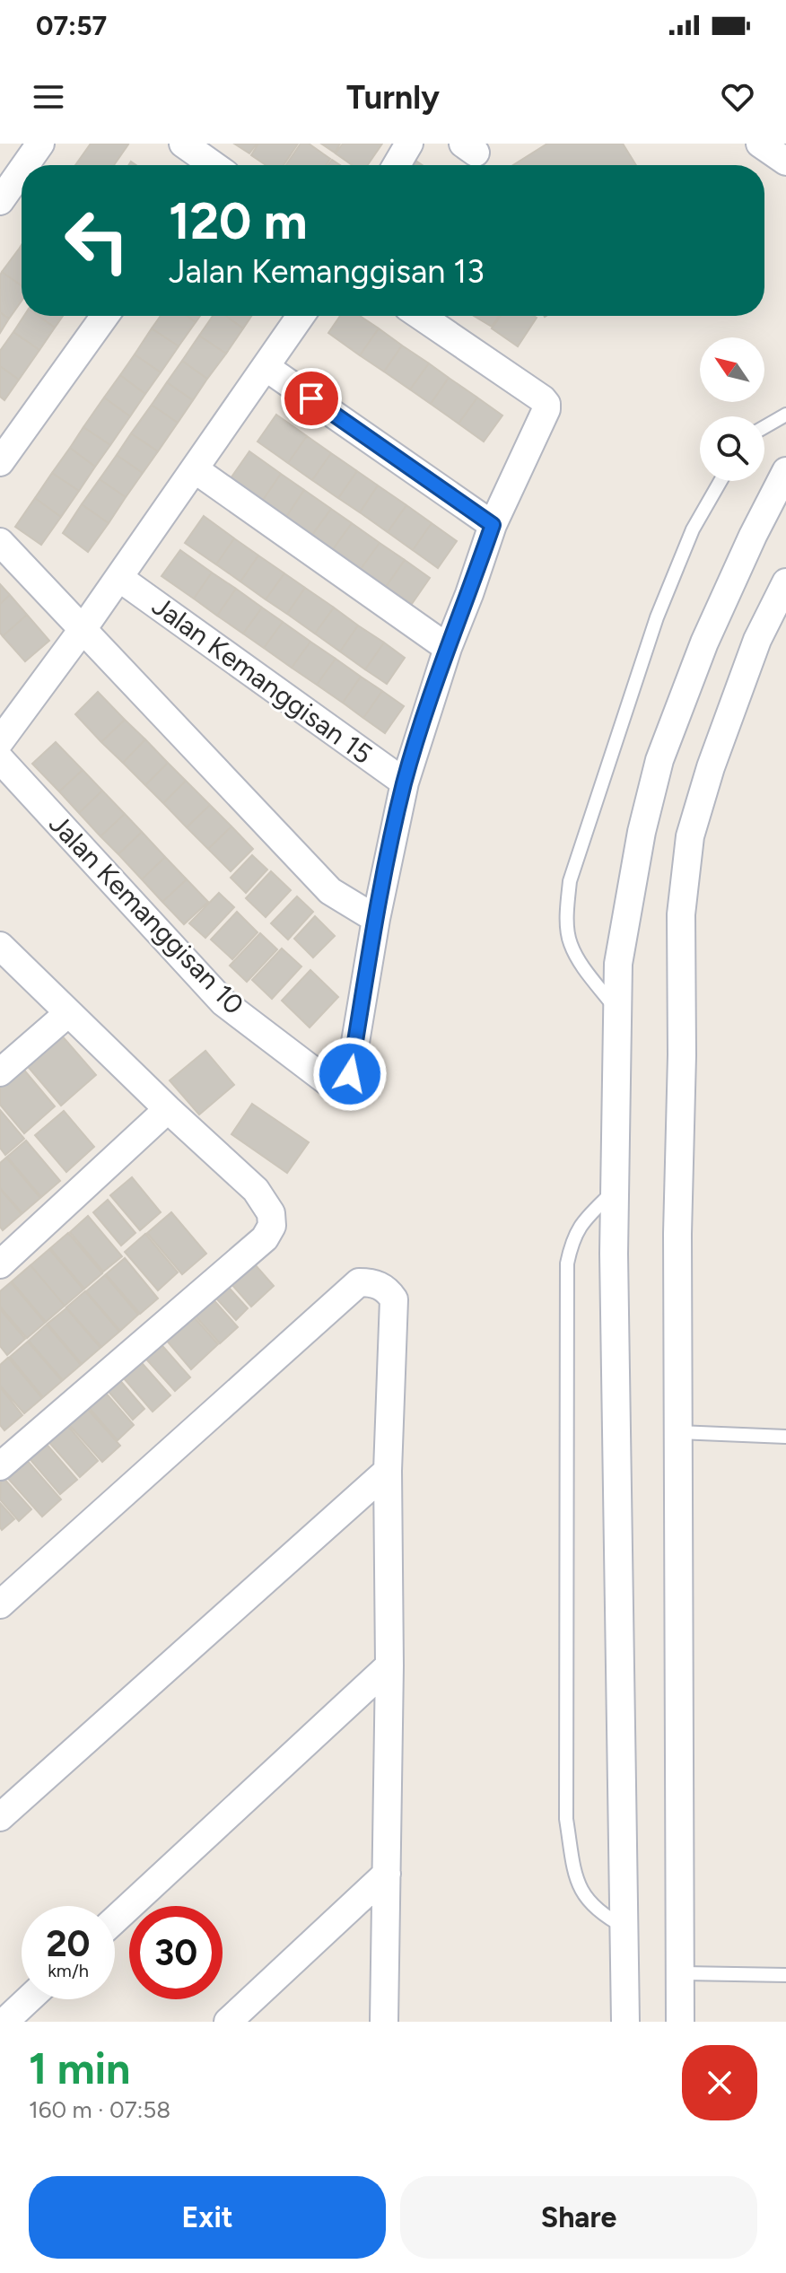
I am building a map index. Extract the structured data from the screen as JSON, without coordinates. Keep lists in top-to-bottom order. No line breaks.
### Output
{"streets":{"street":["Jalan Kemanggisan 15","Jalan Kemanggisan 10"]},"north":"top left","page":{"status":"07:57","header":"Turnly","turn":["120 m","Jalan Kemanggisan 13"],"speed":"20 km/h","limit":"30","heading":["1 min","160 m · 07:58"],"buttons":["Exit","Share"]}}
